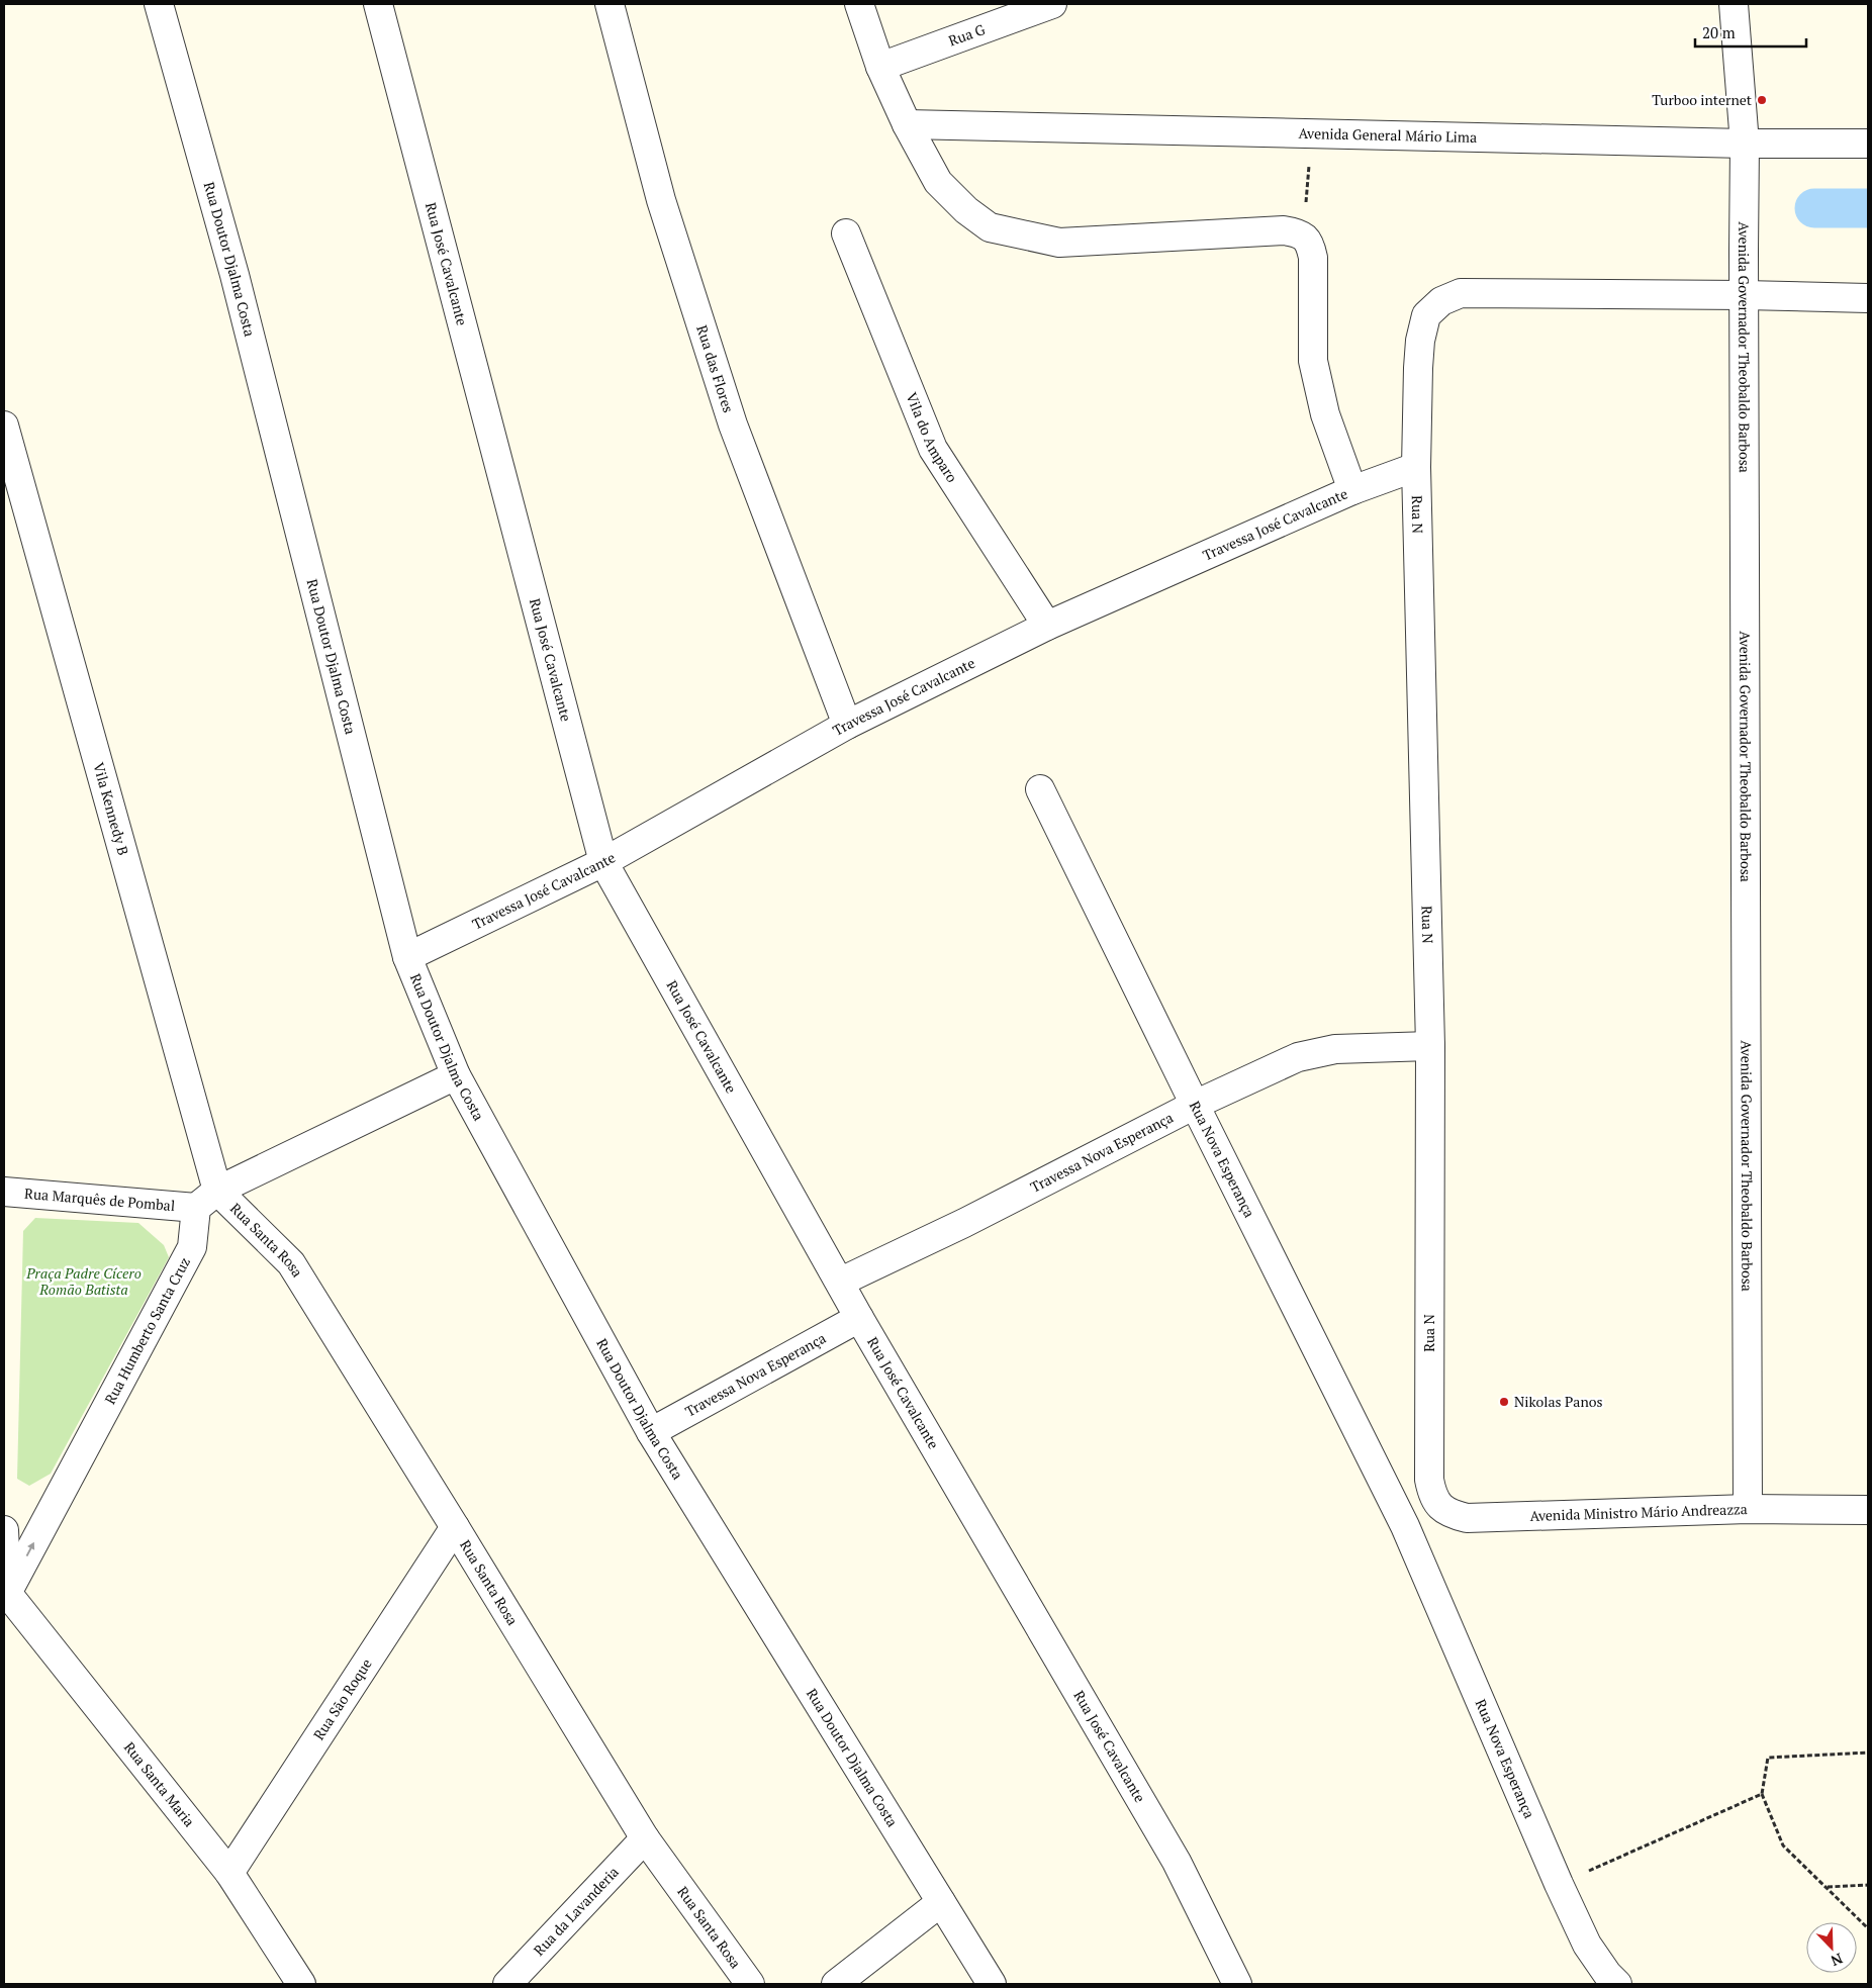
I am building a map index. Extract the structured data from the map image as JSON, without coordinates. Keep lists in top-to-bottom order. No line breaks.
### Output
{"streets":{"street":["Rua G","Avenida General Mário Lima","Rua Doutor Djalma Costa","Rua José Cavalcante","Avenida Governador Theobaldo Barbosa","Rua das Flores","Vila do Amparo","Rua N","Travessa José Cavalcante","Vila Kennedy B","Travessa Nova Esperança","Rua Nova Esperança","Rua Marquês de Pombal","Rua Santa Rosa","Rua Humberto Santa Cruz","Avenida Ministro Mário Andreazza","Rua São Roque","Rua Santa Maria","Rua da Lavanderia"]},"crossings":[["Avenida General Mário Lima","Avenida Governador Theobaldo Barbosa"],["Rua Doutor Djalma Costa","Travessa José Cavalcante"],["Rua Doutor Djalma Costa","Travessa Nova Esperança"],["Rua José Cavalcante","Travessa José Cavalcante"],["Rua José Cavalcante","Travessa Nova Esperança"],["Avenida Governador Theobaldo Barbosa","Rua N"],["Avenida Governador Theobaldo Barbosa","Avenida Ministro Mário Andreazza"],["Rua das Flores","Travessa José Cavalcante"],["Vila do Amparo","Travessa José Cavalcante"],["Rua N","Travessa José Cavalcante"],["Rua N","Travessa Nova Esperança"],["Rua N","Avenida Ministro Mário Andreazza"],["Vila Kennedy B","Rua Santa Rosa"],["Travessa Nova Esperança","Rua Nova Esperança"],["Rua Marquês de Pombal","Rua Humberto Santa Cruz"],["Rua Santa Rosa","Rua São Roque"],["Rua Santa Rosa","Rua da Lavanderia"],["Rua Humberto Santa Cruz","Rua Santa Maria"],["Rua São Roque","Rua Santa Maria"]],"one_way":["Rua Humberto Santa Cruz"],"parks":["Praça Padre Cícero Romão Batista"],"places":["Turboo internet","Nikolas Panos"],"scale_bar":"20 m","north":"bottom right"}
